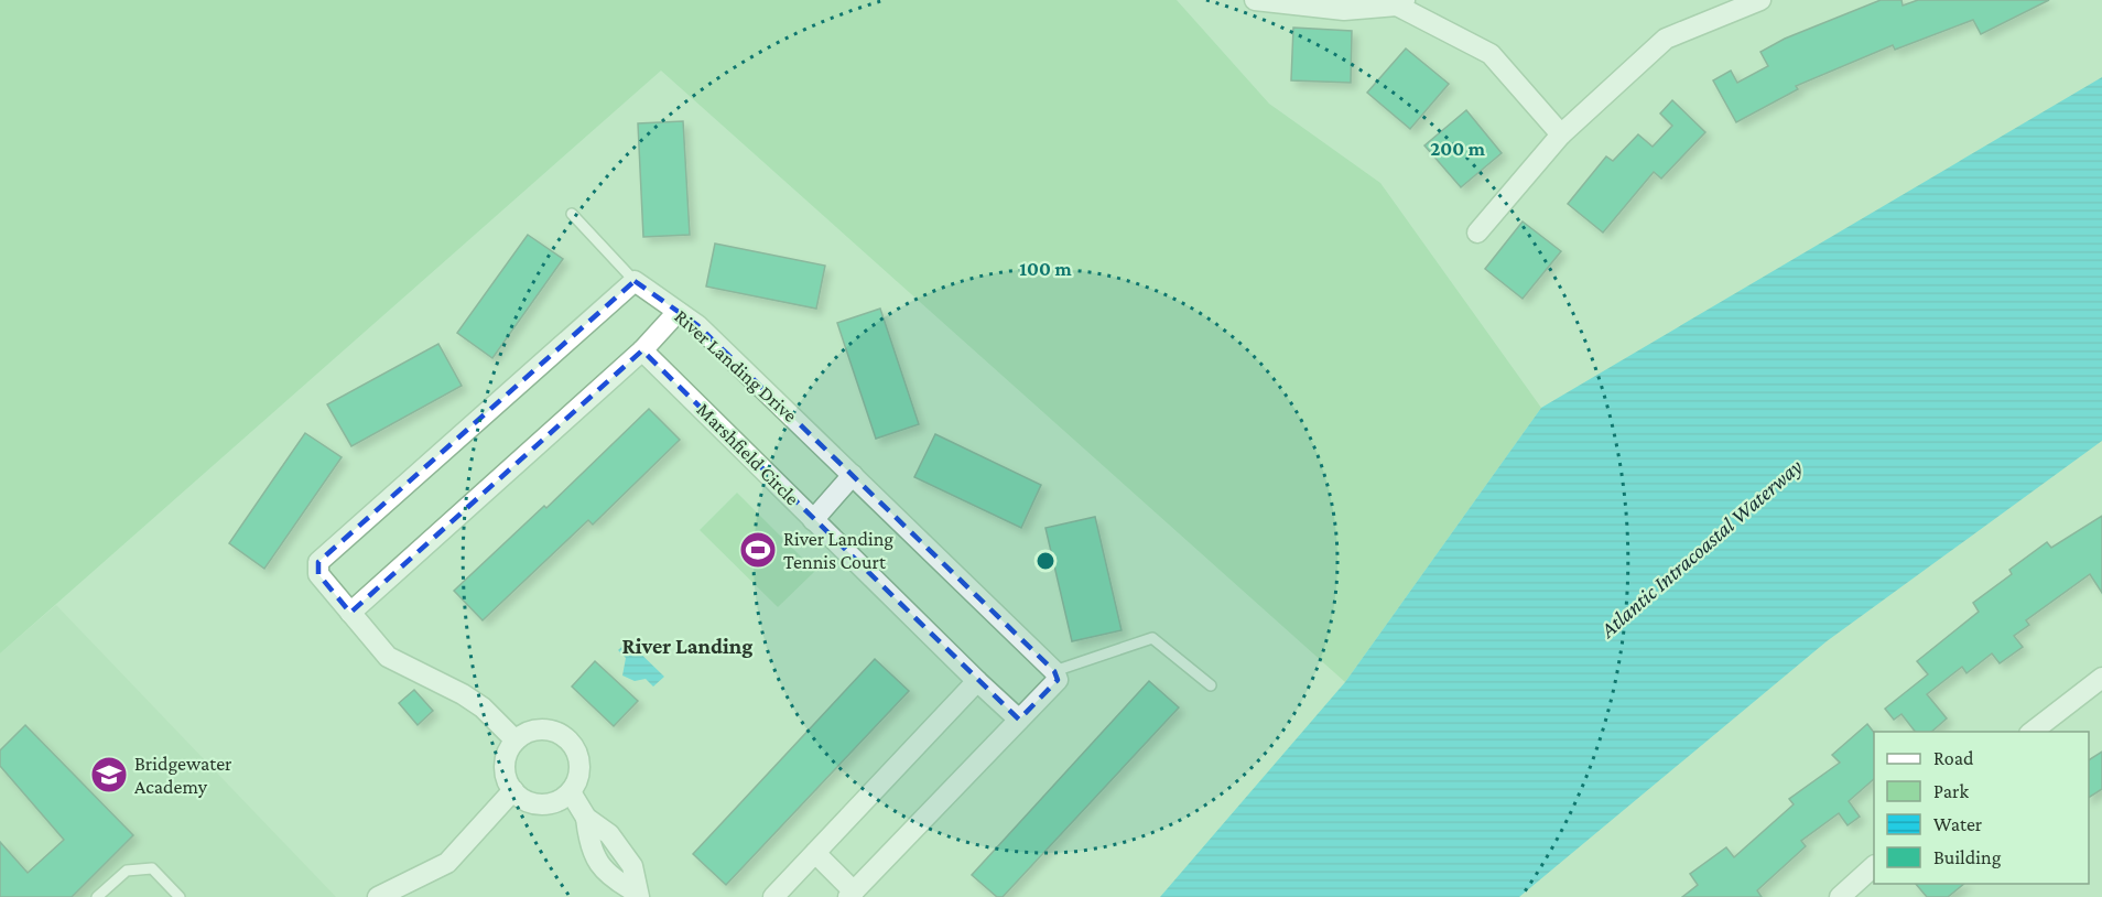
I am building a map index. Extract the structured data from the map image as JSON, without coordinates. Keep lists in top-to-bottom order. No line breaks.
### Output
{"streets":{"street":["River Landing Drive","Marshfield Circle"]},"districts":["River Landing"],"water":["Atlantic Intracoastal Waterway"],"places":{"sports":["River Landing Tennis Court"],"school or university":["Bridgewater Academy"]},"legend":["Road","Park","Water","Building"],"rings":["200 m","100 m"]}
